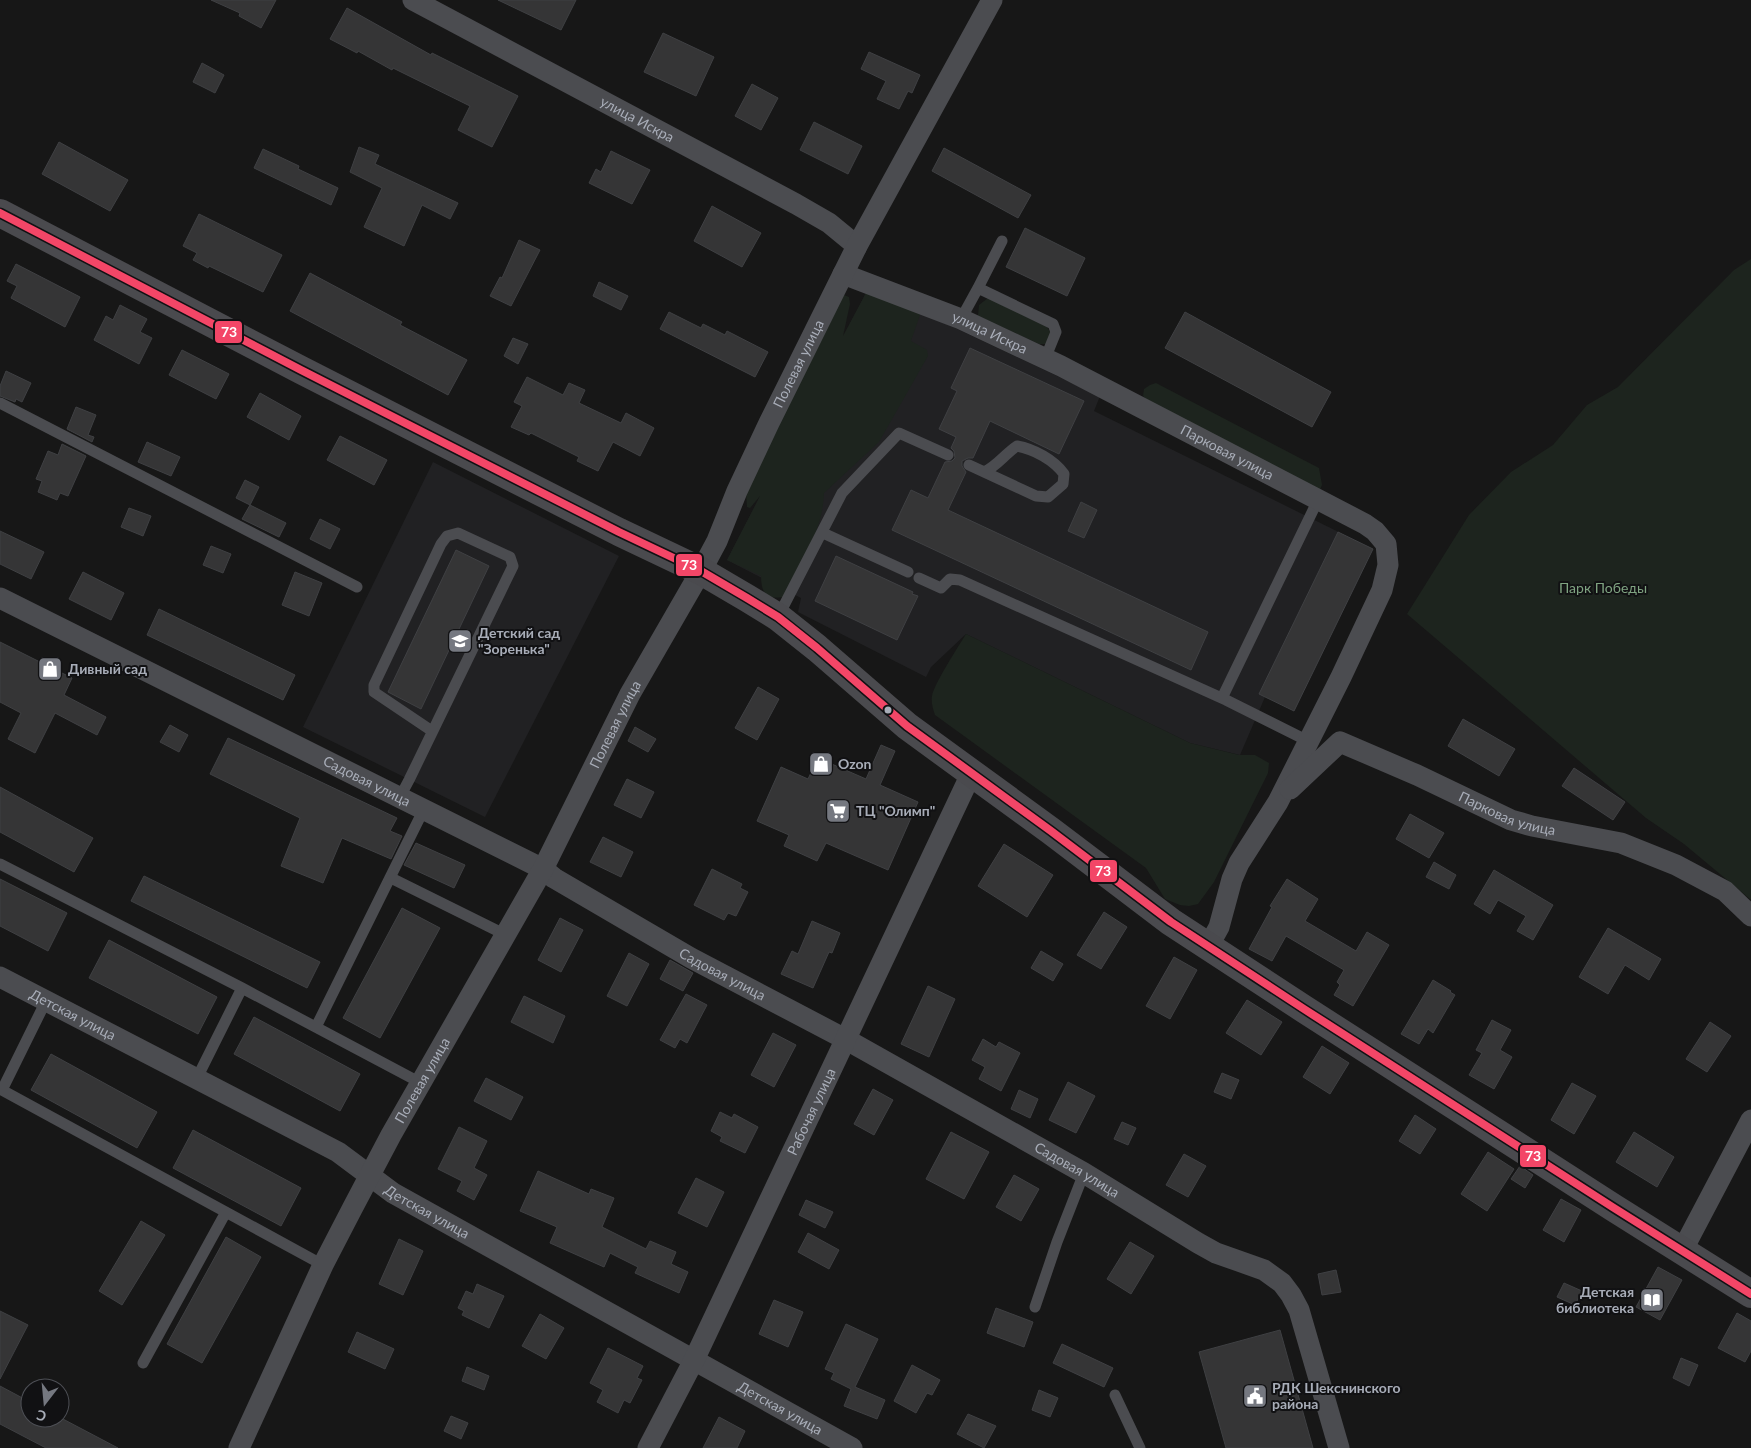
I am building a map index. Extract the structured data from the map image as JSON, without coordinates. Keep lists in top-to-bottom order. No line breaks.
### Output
{"streets":{"street":["улица Искра","Полевая улица","Парковая улица","Садовая улица","Детская улица","Рабочая улица"]},"crossings":[["улица Искра","Полевая улица"],["улица Искра","Парковая улица"],["Полевая улица","Садовая улица"],["Полевая улица","Детская улица"],["Садовая улица","Рабочая улица"],["Детская улица","Рабочая улица"]],"parks":["Парк Победы"],"places":{"school or university":["Детский сад \"Зоренька\""],"shop":["Дивный сад","Ozon"],"supermarket":["ТЦ \"Олимп\""],"library":["Детская библиотека"],"public building":["РДК Шекснинского района"]},"lines":["transit line 73"],"north":"bottom"}
